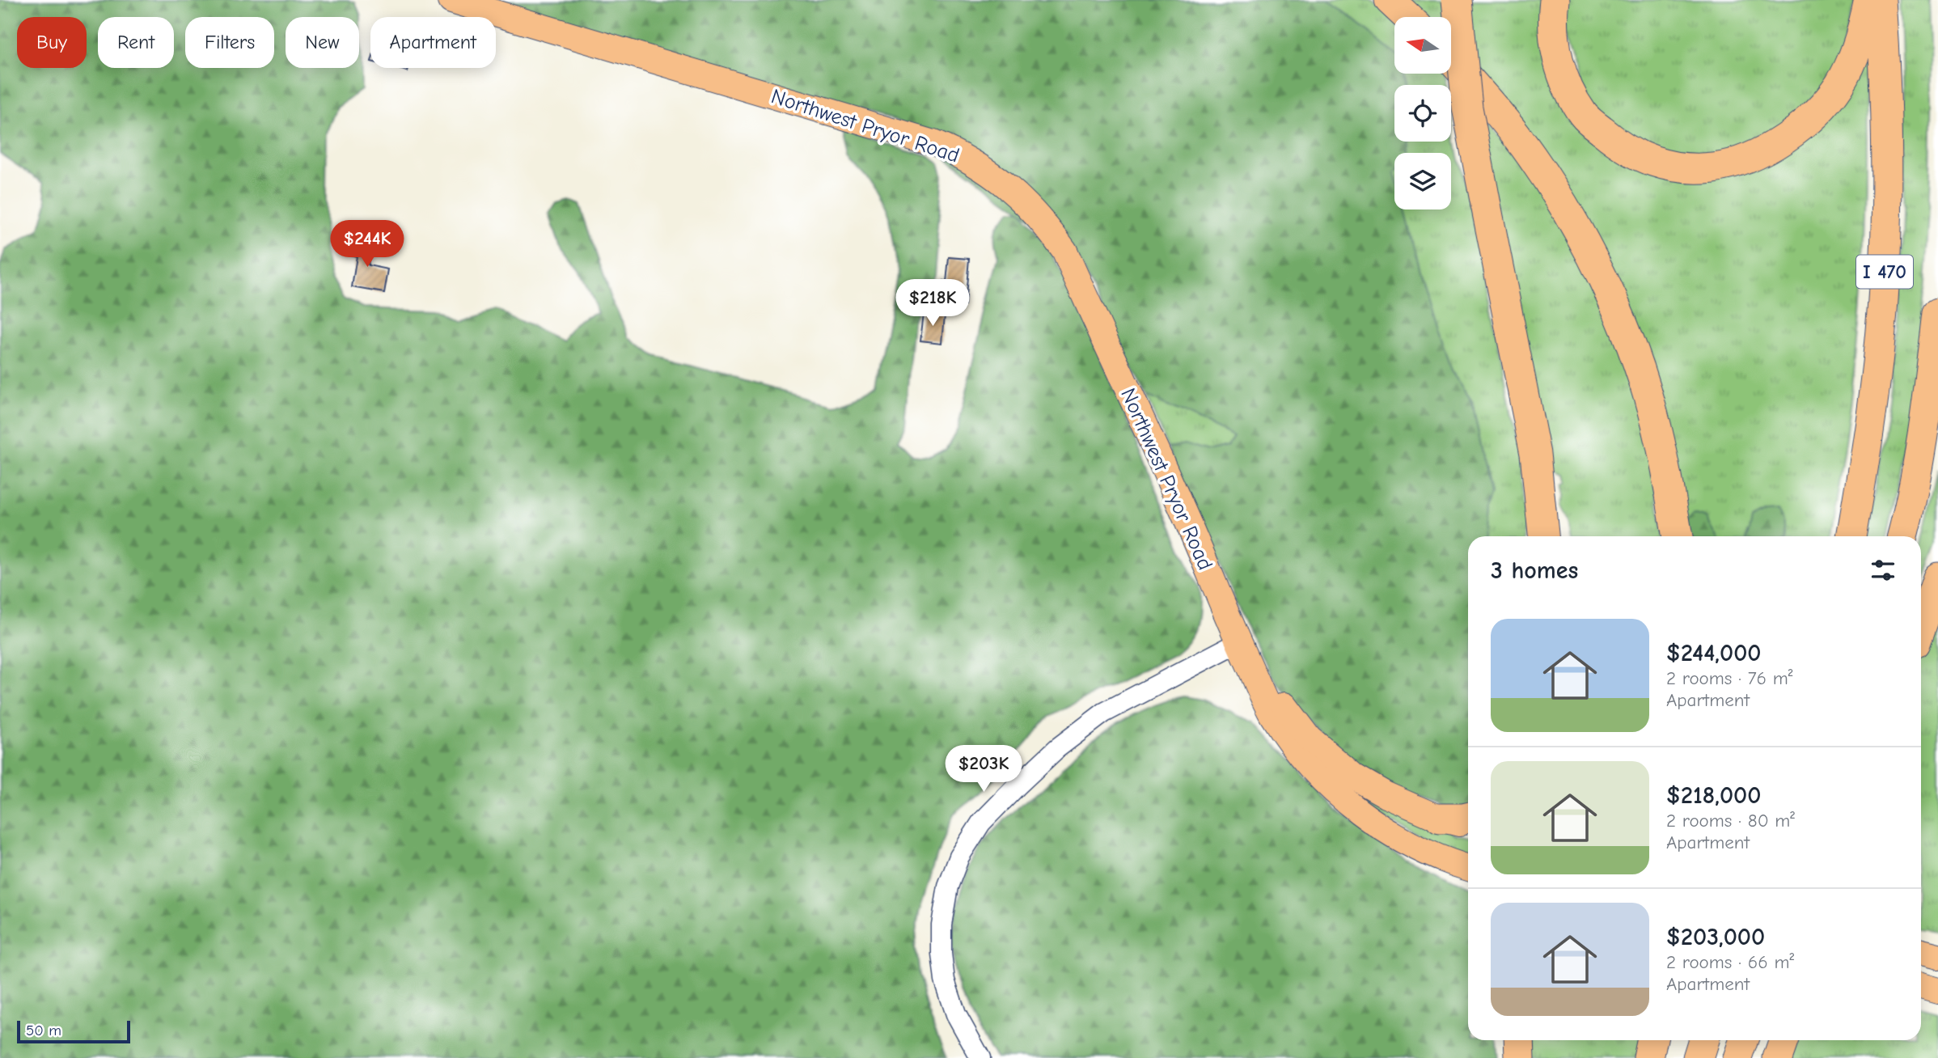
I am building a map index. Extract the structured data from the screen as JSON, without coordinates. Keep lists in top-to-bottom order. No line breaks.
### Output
{"streets":{"highway":["I 470"],"main road":["Northwest Pryor Road"]},"scale_bar":"50 m","north":"left","page":{"chip":["Buy","Rent","Filters","New","Apartment"],"price":["$244K","$218K","$203K"],"heading":"3 homes","list":[{"name":"$244,000","note":"2 rooms · 76 m² · Apartment"},{"name":"$218,000","note":"2 rooms · 80 m² · Apartment"},{"name":"$203,000","note":"2 rooms · 66 m² · Apartment"}],"scale":"50 m"}}
